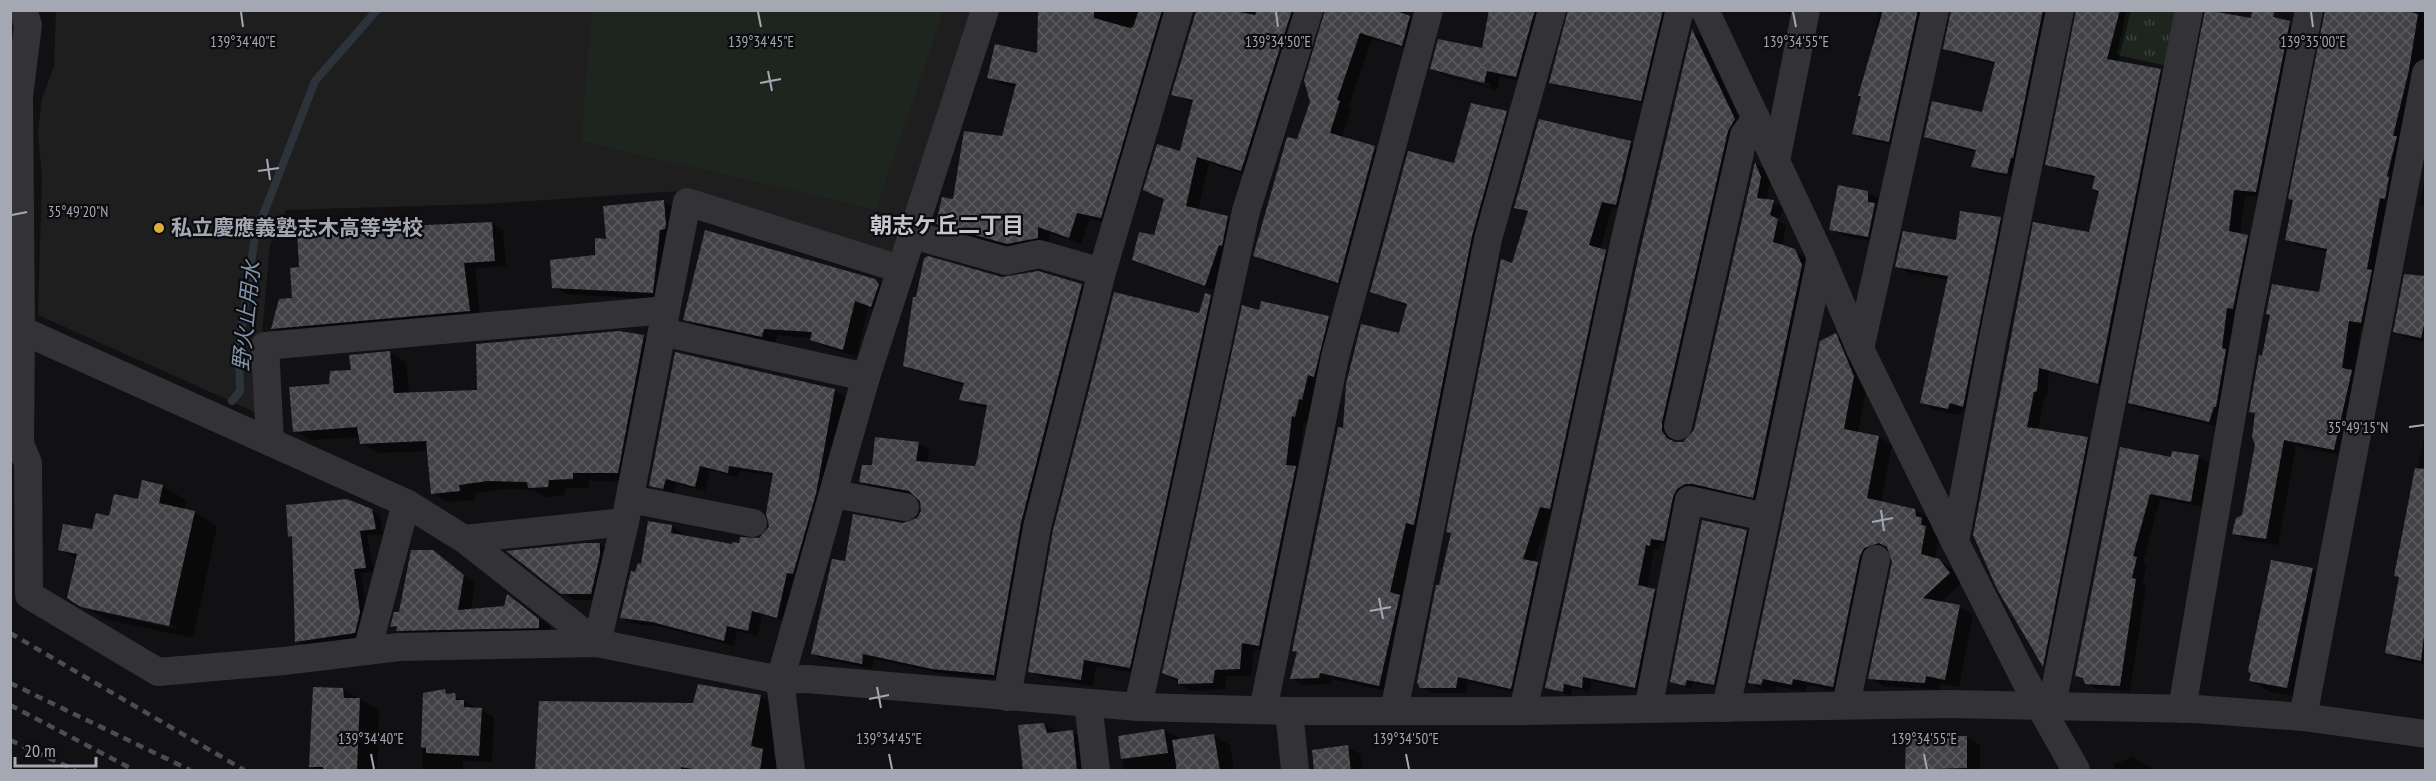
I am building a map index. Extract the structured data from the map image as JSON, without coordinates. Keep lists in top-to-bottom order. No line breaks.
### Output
{"districts":["朝志ケ丘二丁目"],"water":["野火止用水"],"places":["私立慶應義塾志木高等学校"],"scale_bar":"20 m","coordinates":["139°34'40\"E","139°34'45\"E","139°34'50\"E","139°34'55\"E","139°35'00\"E","35°49'20\"N","35°49'15\"N"]}
